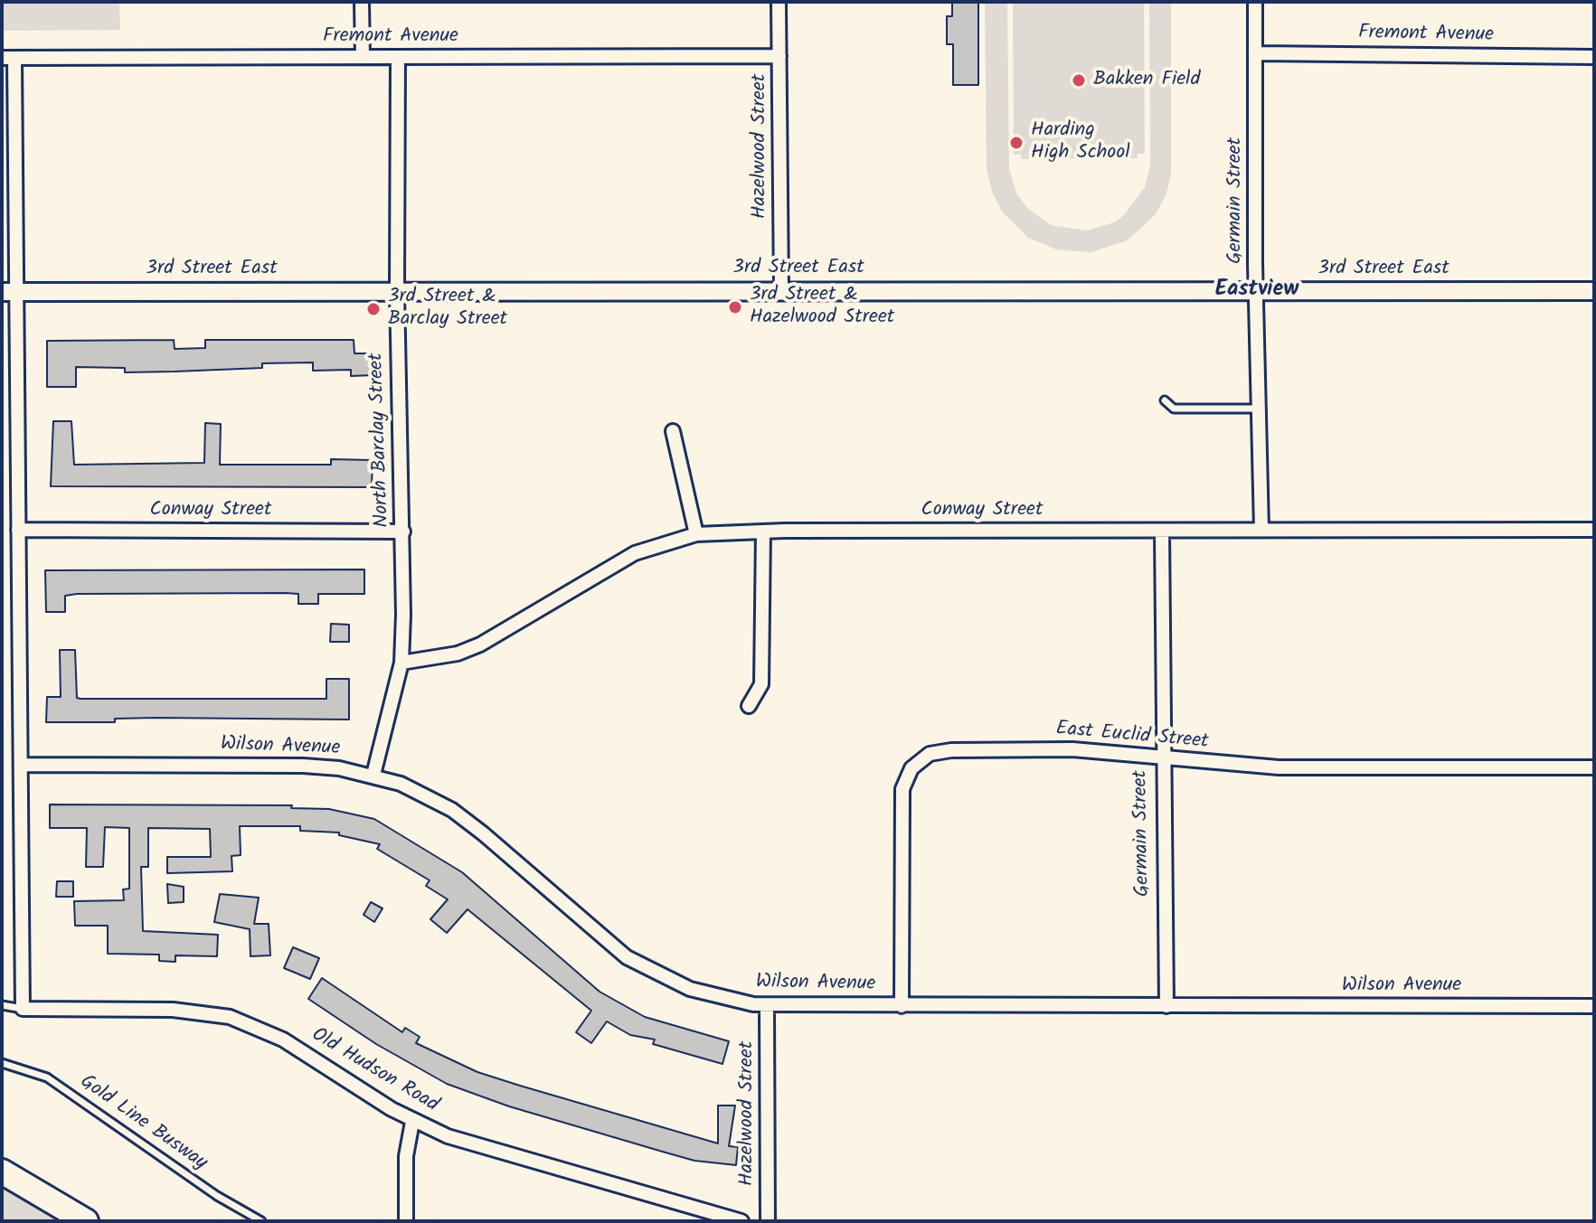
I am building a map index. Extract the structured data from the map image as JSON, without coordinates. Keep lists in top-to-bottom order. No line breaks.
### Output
{"streets":{"street":["Fremont Avenue","Hazelwood Street","Germain Street","3rd Street East","North Barclay Street","Conway Street","East Euclid Street","Wilson Avenue","Old Hudson Road"],"lane":["Gold Line Busway"]},"crossings":[["Fremont Avenue","Hazelwood Street"],["Fremont Avenue","Germain Street"],["Fremont Avenue","North Barclay Street"],["Hazelwood Street","3rd Street East"],["Hazelwood Street","Wilson Avenue"],["Germain Street","3rd Street East"],["Germain Street","Conway Street"],["Germain Street","East Euclid Street"],["Germain Street","Wilson Avenue"],["3rd Street East","North Barclay Street"],["North Barclay Street","Conway Street"],["North Barclay Street","Wilson Avenue"],["East Euclid Street","Wilson Avenue"]],"districts":["Eastview"],"places":["Bakken Field","Harding High School","3rd Street & Hazelwood Street","3rd Street & Barclay Street"]}
